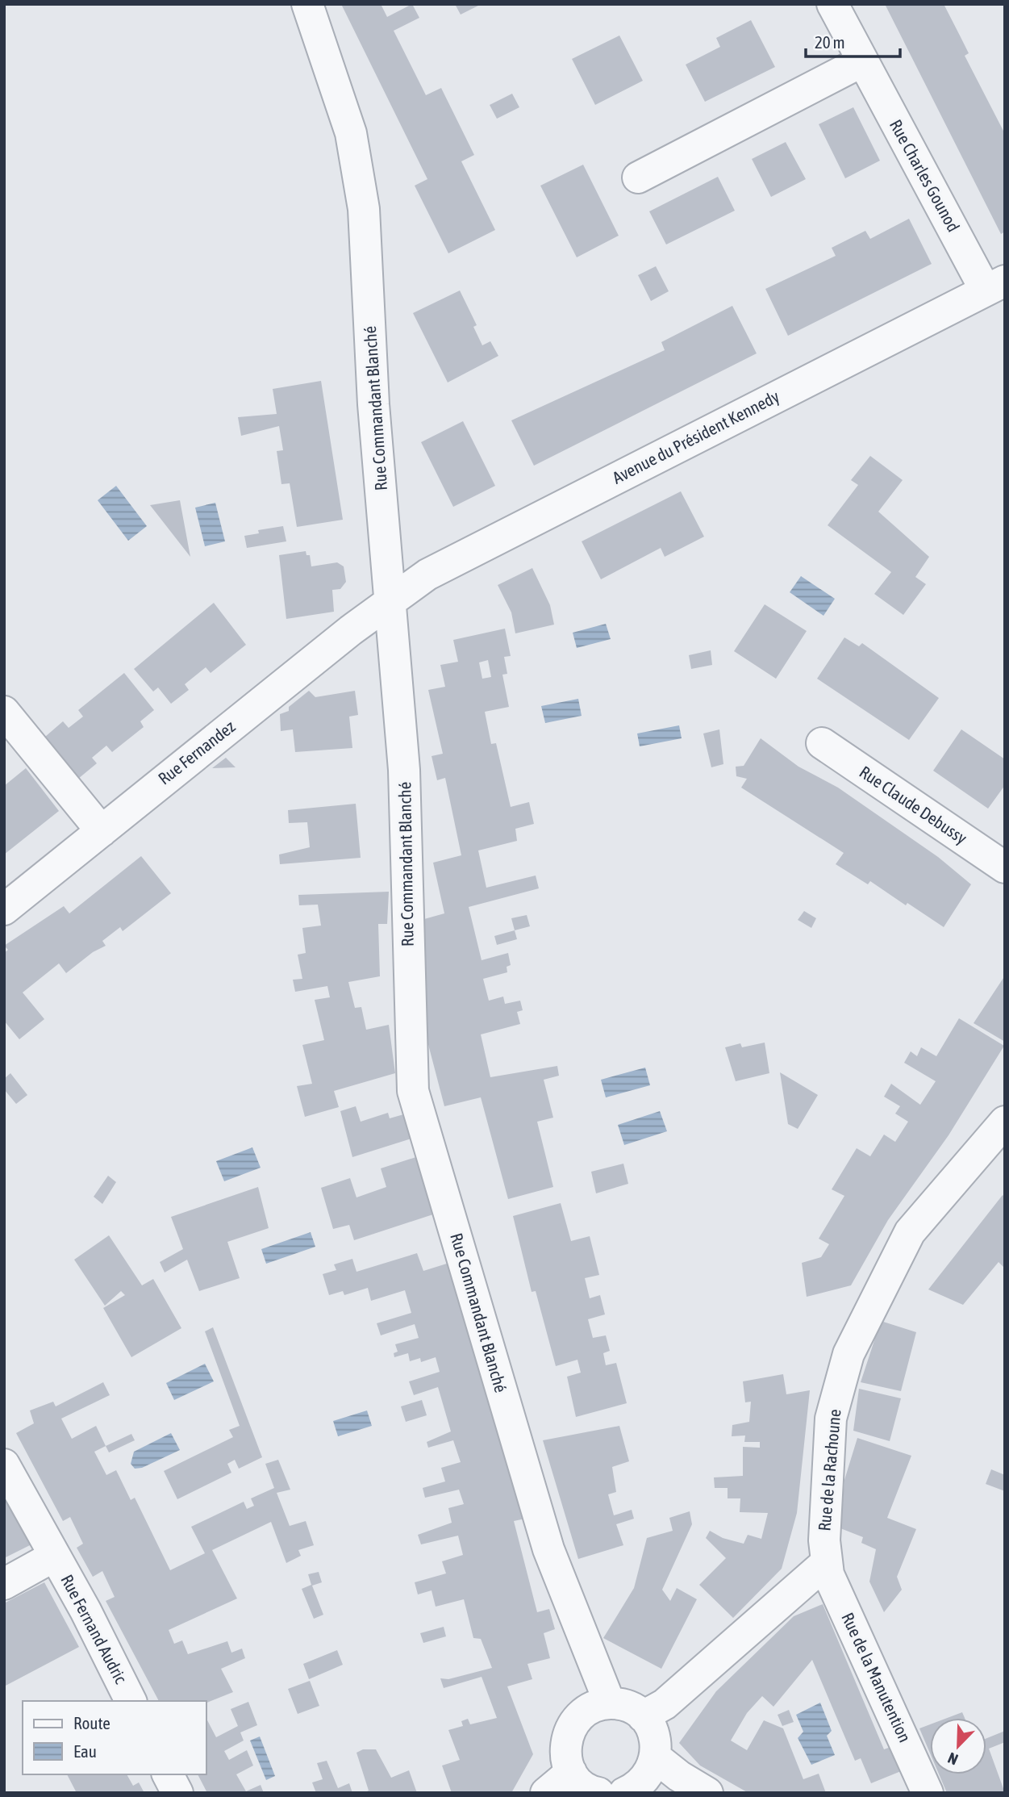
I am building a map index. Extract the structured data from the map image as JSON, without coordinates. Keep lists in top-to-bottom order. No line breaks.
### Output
{"streets":{"street":["Rue Charles Gounod","Rue Commandant Blanché","Avenue du Président Kennedy","Rue Fernandez","Rue Claude Debussy","Rue de la Rachoune","Rue Fernand Audric","Rue de la Manutention"]},"crossings":[["Rue Charles Gounod","Avenue du Président Kennedy"],["Rue Commandant Blanché","Avenue du Président Kennedy"],["Rue Commandant Blanché","Rue Fernandez"],["Avenue du Président Kennedy","Rue Fernandez"],["Rue de la Rachoune","Rue de la Manutention"]],"legend":["Route","Eau"],"scale_bar":"20 m","north":"bottom left"}
